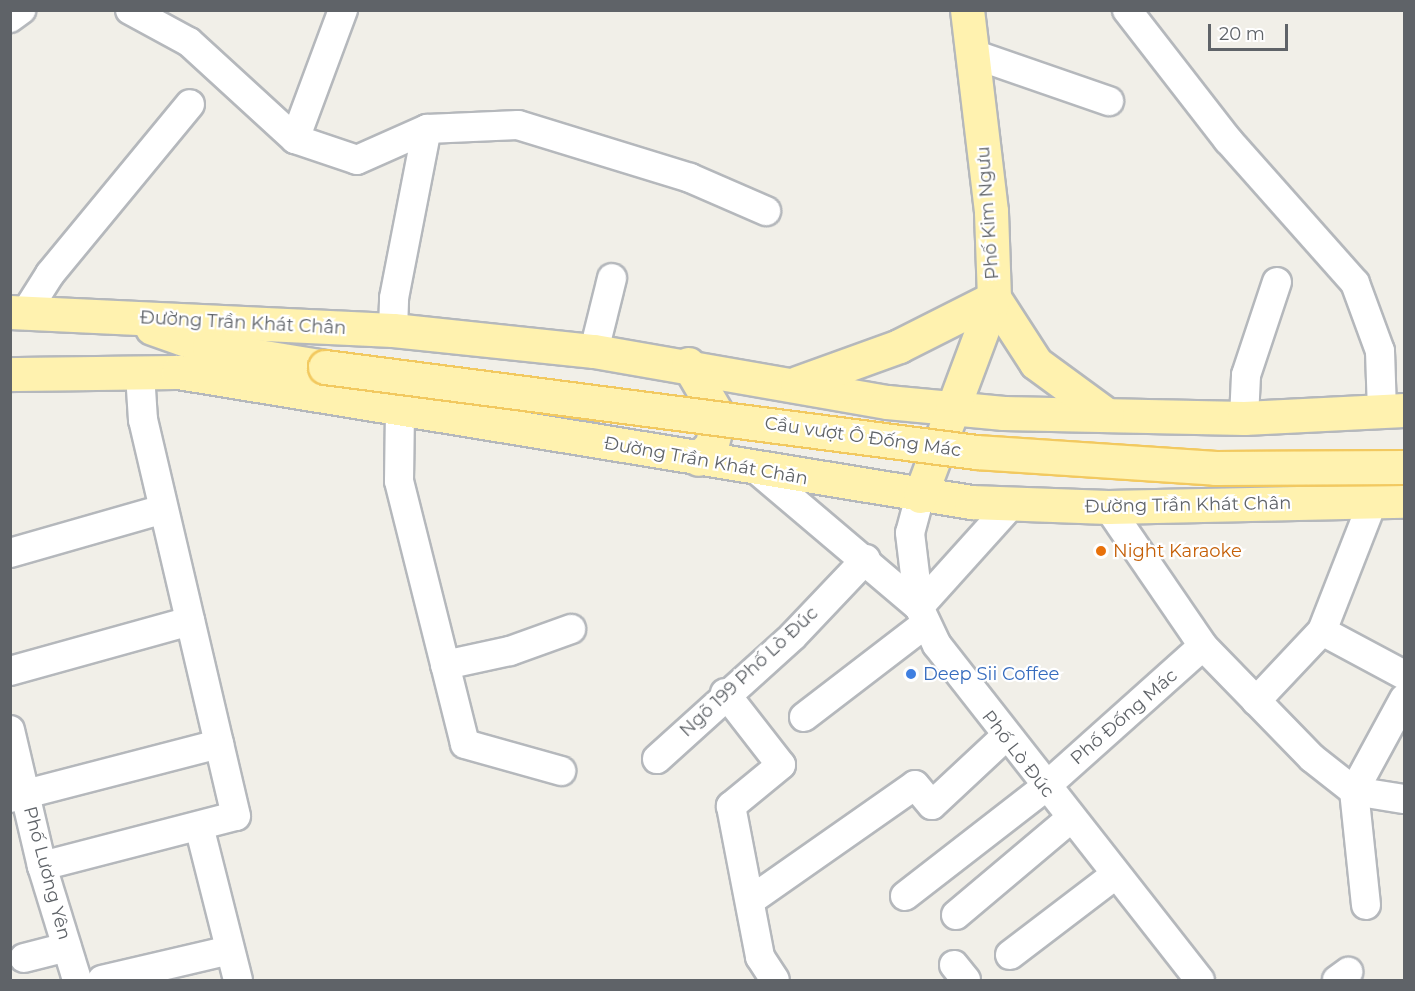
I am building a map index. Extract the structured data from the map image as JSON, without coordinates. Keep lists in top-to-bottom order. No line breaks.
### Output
{"streets":{"main road":["Phố Kim Ngưu","Đường Trần Khát Chân","Cầu vượt Ô Đống Mác"],"street":["Ngõ 199 Phố Lò Đúc","Phố Đống Mác","Phố Lò Đúc","Phố Lương Yên"]},"crossings":[["Phố Kim Ngưu","Đường Trần Khát Chân"],["Phố Kim Ngưu","Phố Lò Đúc"],["Đường Trần Khát Chân","Cầu vượt Ô Đống Mác"],["Đường Trần Khát Chân","Phố Lò Đúc"],["Phố Đống Mác","Phố Lò Đúc"]],"places":["Night Karaoke","Deep Sii Coffee"],"scale_bar":"20 m"}
